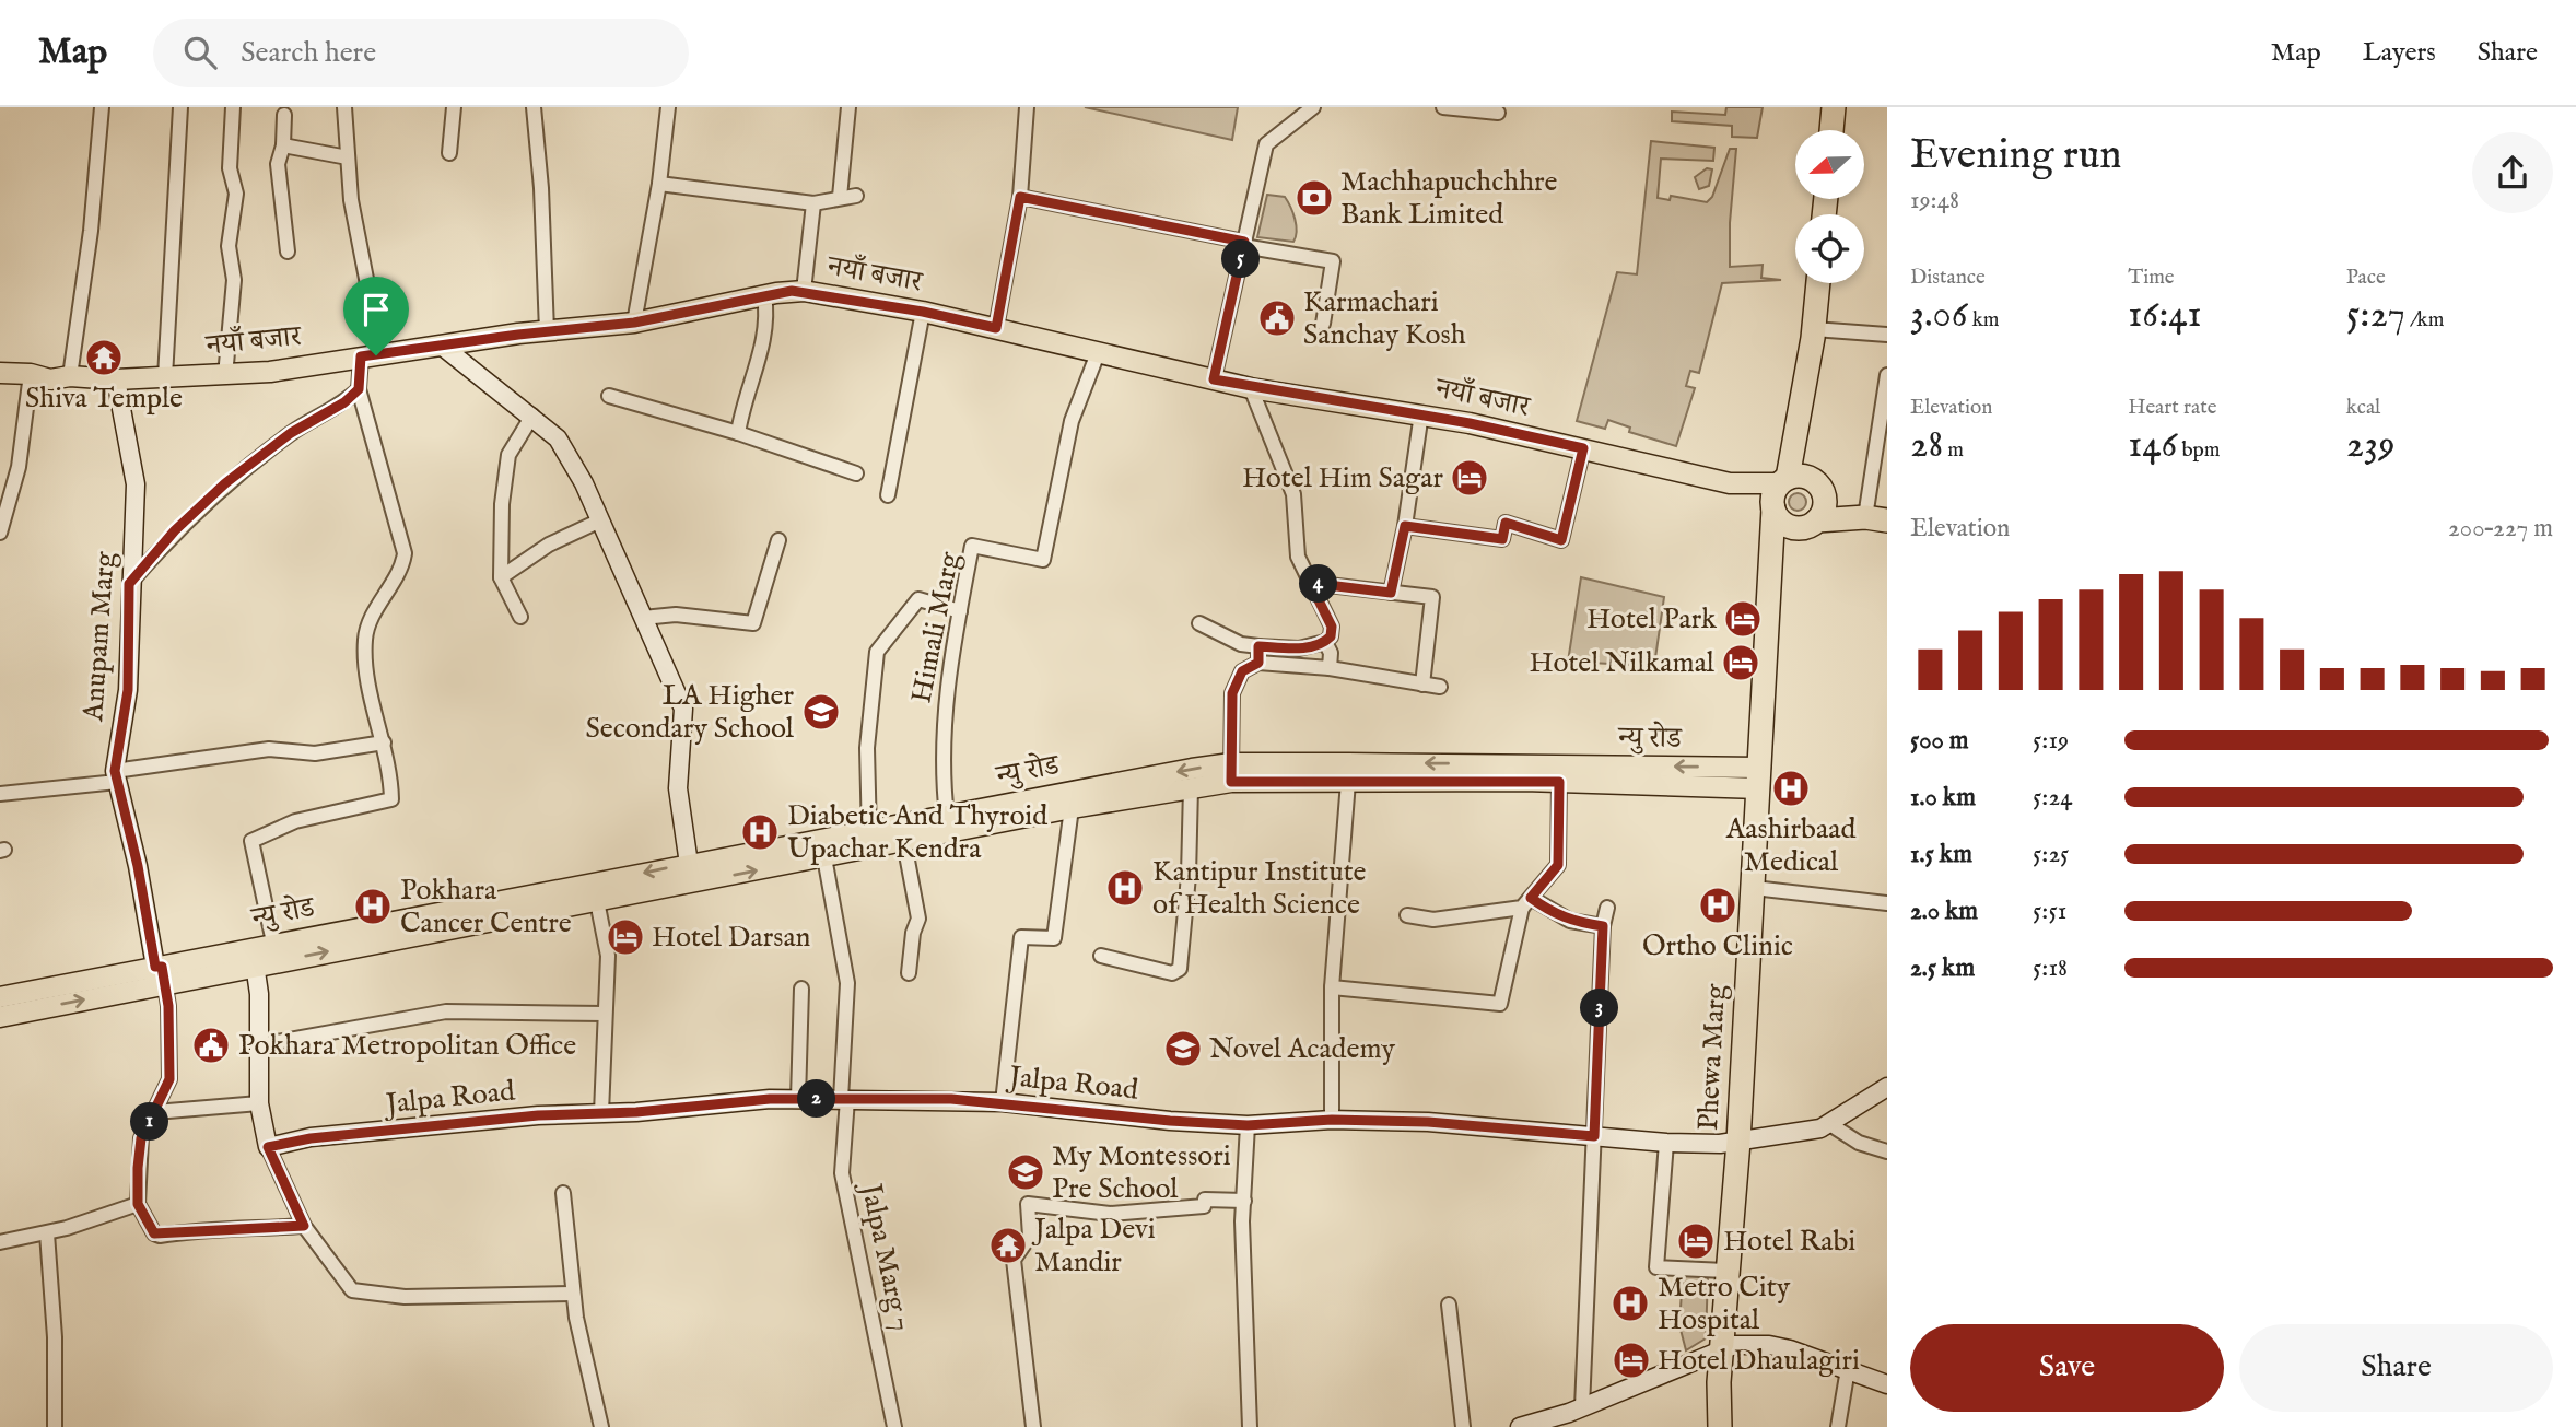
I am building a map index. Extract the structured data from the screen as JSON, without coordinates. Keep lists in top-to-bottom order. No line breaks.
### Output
{"streets":{"highway":["Phewa Marg"],"main road":["नयाँ बजार","न्यु रोड"],"street":["Himali Marg","Anupam Marg","Jalpa Road","Jalpa Marg 7"]},"crossings":[["नयाँ बजार","Himali Marg"],["नयाँ बजार","Anupam Marg"],["Himali Marg","न्यु रोड"],["Anupam Marg","न्यु रोड"],["न्यु रोड","Phewa Marg"],["न्यु रोड","Jalpa Marg 7"],["Phewa Marg","Jalpa Road"],["Jalpa Road","Jalpa Marg 7"]],"places":{"bank":["Machhapuchchhre Bank Limited"],"public building":["Karmachari Sanchay Kosh","Pokhara Metropolitan Office"],"temple":["Shiva Temple","Jalpa Devi Mandir"],"hotel":["Hotel Him Sagar","Hotel Park","Hotel Nilkamal","Hotel Darsan","Hotel Rabi","Hotel Dhaulagiri"],"school or university":["LA Higher Secondary School","Novel Academy","My Montessori Pre School"],"hospital":["Aashirbaad Medical","Diabetic And Thyroid Upachar Kendra","Kantipur Institute of Health Science","Ortho Clinic","Pokhara Cancer Centre","Metro City Hospital"]},"north":"left","page":{"header":"Map","search":"Search here","nav":["Map","Layers","Share"],"heading":["Evening run","19:48"],"stats":[["Distance","3.06 km"],["Time","16:41"],["Pace","5:27 /km"],["Elevation","28 m"],["Heart rate","146 bpm"],["kcal","239"]],"pins":["5","4","3","2","1"],"chart":["Elevation","200–227 m"],"list":[{"name":"500 m","note":"5:19"},{"name":"1.0 km","note":"5:24"},{"name":"1.5 km","note":"5:25"},{"name":"2.0 km","note":"5:51"},{"name":"2.5 km","note":"5:18"}],"buttons":["Save","Share"]}}
